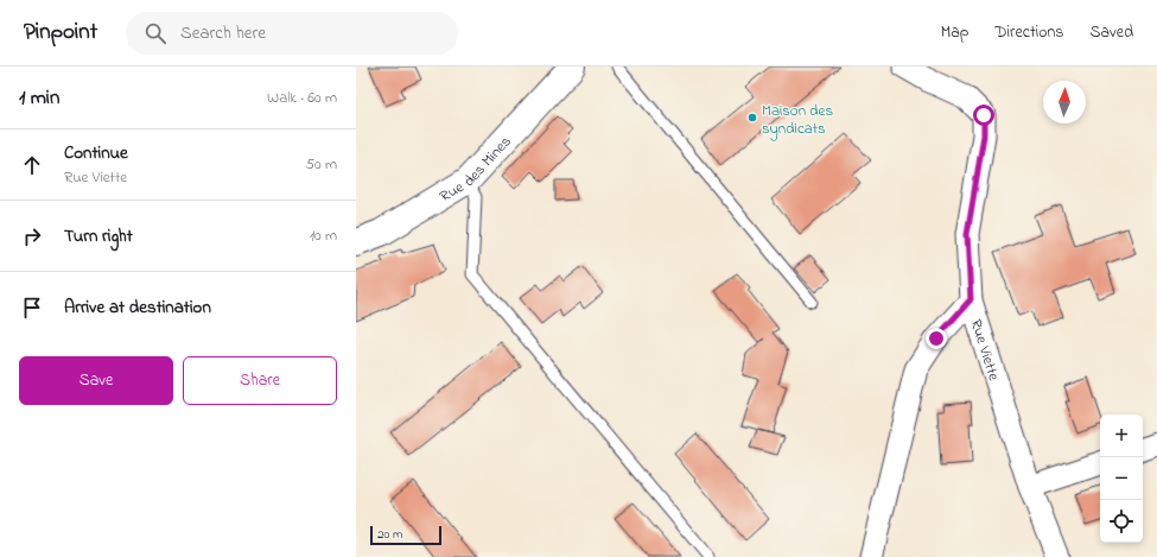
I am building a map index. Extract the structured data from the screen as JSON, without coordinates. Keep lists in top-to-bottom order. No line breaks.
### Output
{"streets":{"street":["Rue des Mines","Rue Viette"]},"places":["Maison des syndicats"],"scale_bar":"20 m","north":"top","page":{"header":"Pinpoint","search":"Search here","nav":["Map","Directions","Saved"],"heading":["1 min","Walk · 60 m"],"list":[["Continue","Rue Viette","50 m"],["Turn right","10 m"],"Arrive at destination"],"buttons":["Save","Share"],"map_buttons":["+","−"],"scale":"20 m"}}
